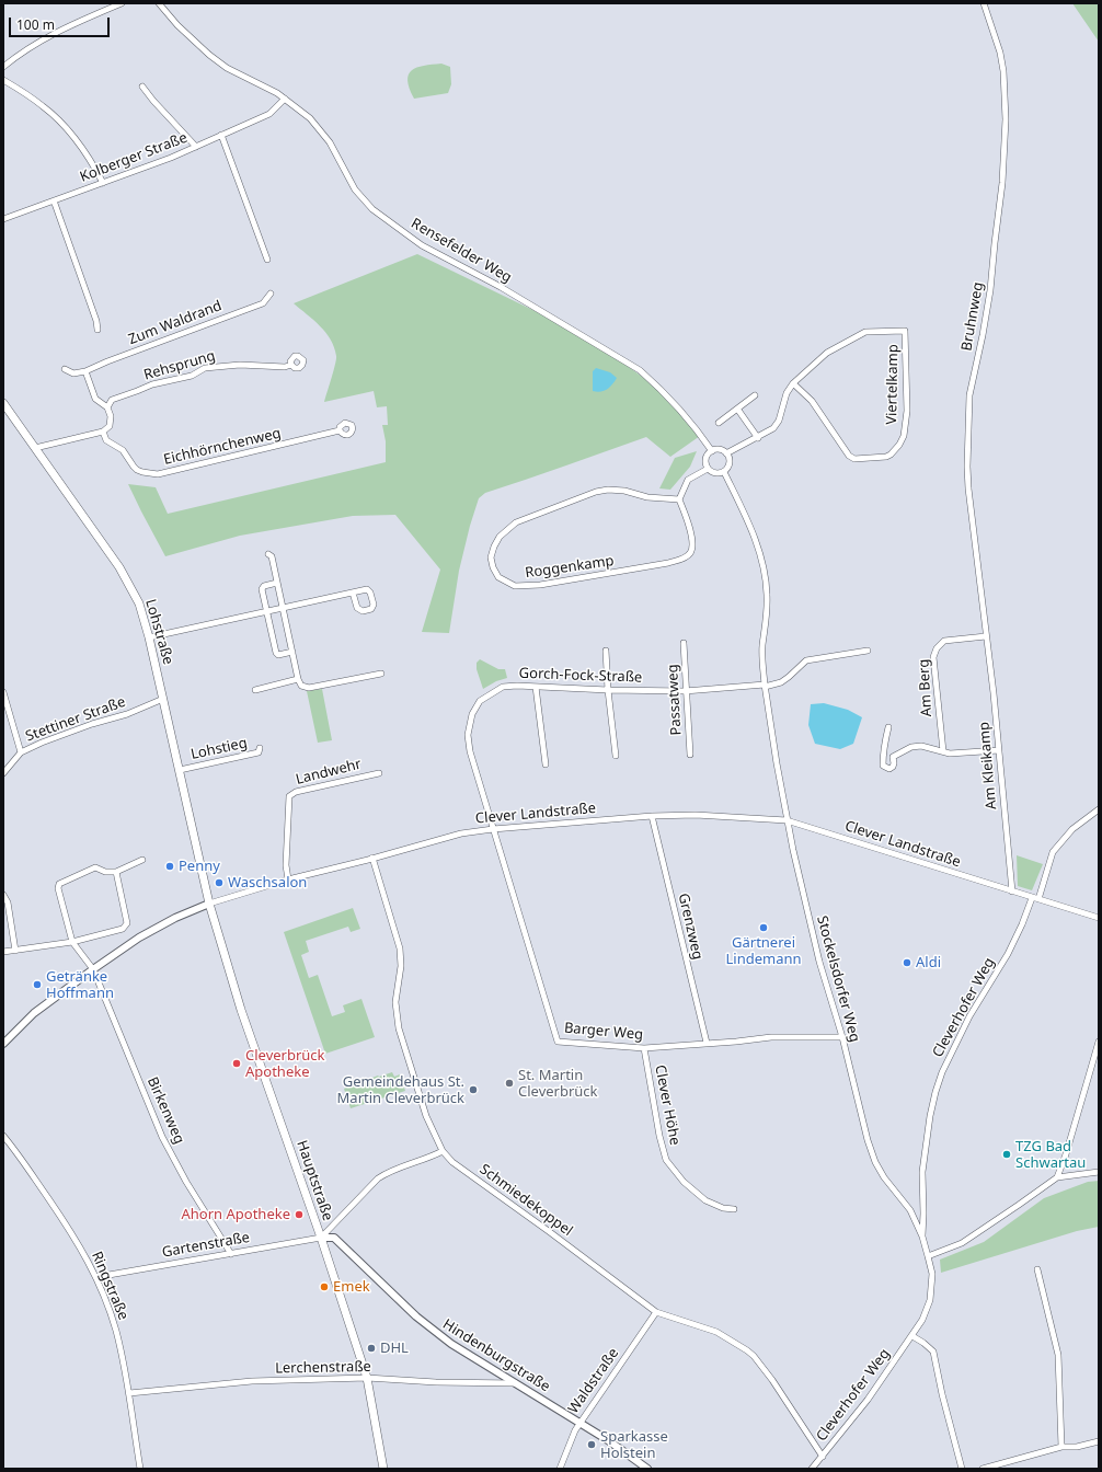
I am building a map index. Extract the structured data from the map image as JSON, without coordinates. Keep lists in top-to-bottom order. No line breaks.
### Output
{"streets":{"main road":["Lohstraße","Hauptstraße"],"street":["Kolberger Straße","Rensefelder Weg","Bruhnweg","Zum Waldrand","Rehsprung","Viertelkamp","Eichhörnchenweg","Roggenkamp","Gorch-Fock-Straße","Am Berg","Passatweg","Stettiner Straße","Lohstieg","Am Kleikamp","Landwehr","Clever Landstraße","Grenzweg","Stockelsdorfer Weg","Cleverhofer Weg","Barger Weg","Clever Höhe","Birkenweg","Schmiedekoppel","Gartenstraße","Ringstraße","Hindenburgstraße","Lerchenstraße","Waldstraße"]},"crossings":[["Kolberger Straße","Rensefelder Weg"],["Rensefelder Weg","Viertelkamp"],["Rensefelder Weg","Stockelsdorfer Weg"],["Bruhnweg","Am Berg"],["Bruhnweg","Am Kleikamp"],["Viertelkamp","Stockelsdorfer Weg"],["Lohstraße","Stettiner Straße"],["Lohstraße","Lohstieg"],["Lohstraße","Clever Landstraße"],["Lohstraße","Hauptstraße"],["Gorch-Fock-Straße","Passatweg"],["Gorch-Fock-Straße","Clever Landstraße"],["Gorch-Fock-Straße","Stockelsdorfer Weg"],["Gorch-Fock-Straße","Barger Weg"],["Am Berg","Am Kleikamp"],["Am Kleikamp","Clever Landstraße"],["Landwehr","Clever Landstraße"],["Clever Landstraße","Grenzweg"],["Clever Landstraße","Stockelsdorfer Weg"],["Clever Landstraße","Cleverhofer Weg"],["Clever Landstraße","Barger Weg"],["Clever Landstraße","Birkenweg"],["Clever Landstraße","Hauptstraße"],["Clever Landstraße","Schmiedekoppel"],["Grenzweg","Barger Weg"],["Stockelsdorfer Weg","Cleverhofer Weg"],["Stockelsdorfer Weg","Barger Weg"],["Cleverhofer Weg","Schmiedekoppel"],["Barger Weg","Clever Höhe"],["Birkenweg","Gartenstraße"],["Hauptstraße","Gartenstraße"],["Hauptstraße","Hindenburgstraße"],["Hauptstraße","Lerchenstraße"],["Schmiedekoppel","Waldstraße"],["Gartenstraße","Ringstraße"],["Gartenstraße","Hindenburgstraße"],["Ringstraße","Lerchenstraße"],["Hindenburgstraße","Lerchenstraße"],["Hindenburgstraße","Waldstraße"]],"places":["Penny","Waschsalon","Gärtnerei Lindemann","Aldi","Getränke Hoffmann","Cleverbrück Apotheke","St. Martin Cleverbrück","Gemeindehaus St. Martin Cleverbrück","TZG Bad Schwartau","Ahorn Apotheke","Emek","DHL","Sparkasse Holstein"],"scale_bar":"100 m"}
